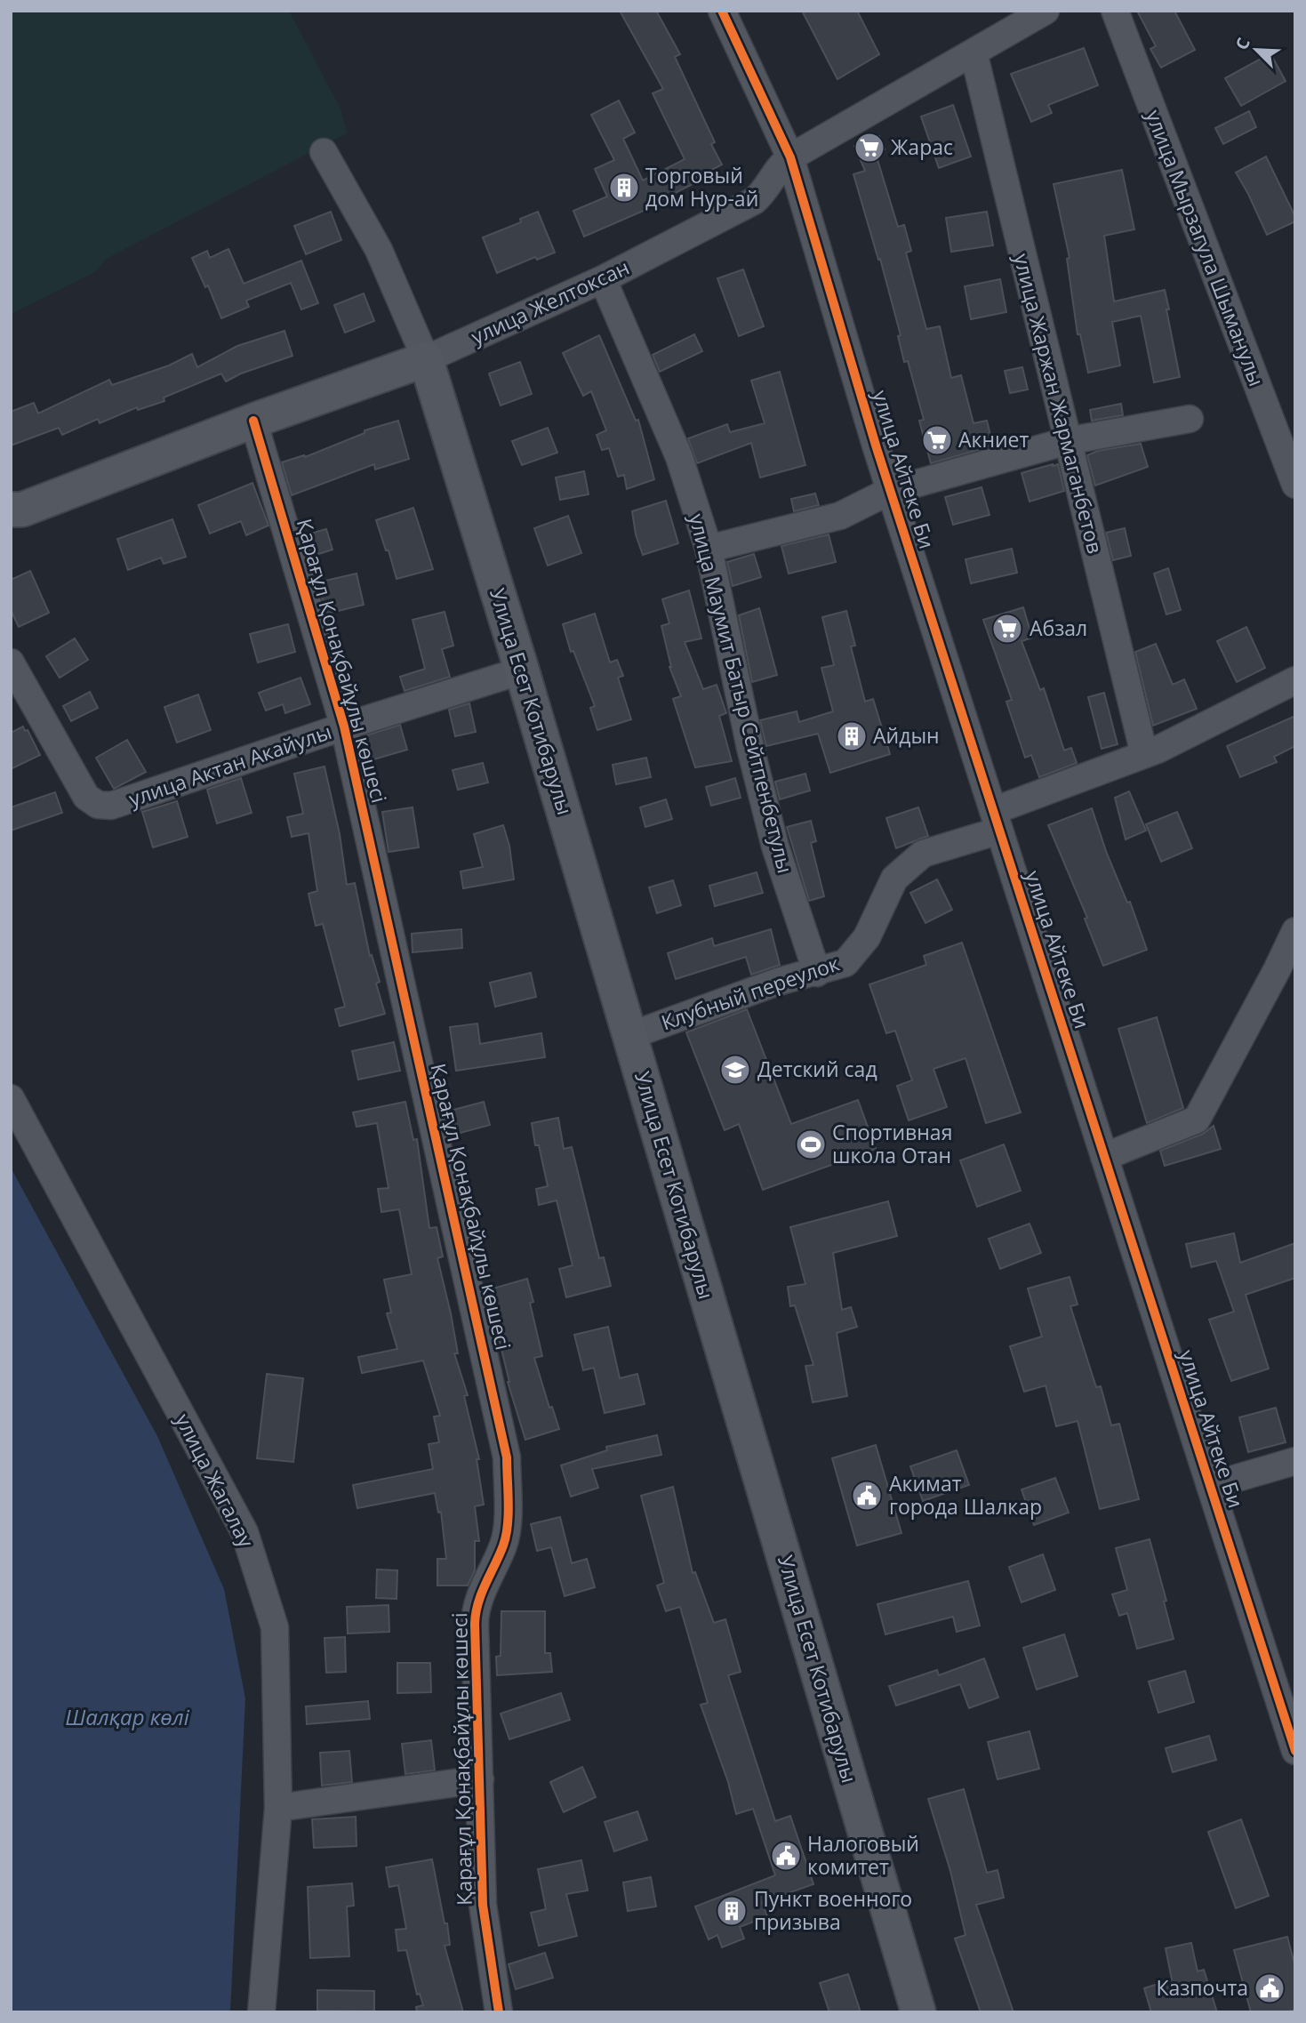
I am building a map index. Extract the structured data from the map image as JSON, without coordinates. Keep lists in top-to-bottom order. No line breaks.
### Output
{"streets":{"main road":["улица Желтоксан","Улица Есет Котибарулы"],"street":["улица Мырзагула Шыманулы","улица Жаржан Жармаганбетов","улица Айтеке Би","Қарағұл Қонақбайұлы көшесі","улица Маумит Батыр Сейтпенбетулы","улица Актан Акайулы","Клубный переулок","улица Жагалау"]},"crossings":[["улица Желтоксан","улица Жаржан Жармаганбетов"],["улица Желтоксан","улица Айтеке Би"],["улица Желтоксан","Қарағұл Қонақбайұлы көшесі"],["улица Желтоксан","улица Маумит Батыр Сейтпенбетулы"],["улица Желтоксан","Улица Есет Котибарулы"],["улица Жаржан Жармаганбетов","Клубный переулок"],["улица Айтеке Би","Клубный переулок"],["Қарағұл Қонақбайұлы көшесі","улица Актан Акайулы"],["улица Маумит Батыр Сейтпенбетулы","Клубный переулок"],["Улица Есет Котибарулы","улица Актан Акайулы"],["Улица Есет Котибарулы","Клубный переулок"]],"water":["Шалқар көлі"],"places":{"supermarket":["Жарас","Акниет","Абзал"],"building":["Торговый дом Нур-ай","Айдын","Пункт военного призыва"],"school or university":["Детский сад"],"sports":["Спортивная школа Отан"],"public building":["Акимат города Шалкар","Налоговый комитет","Казпочта"]},"north":"top left"}
